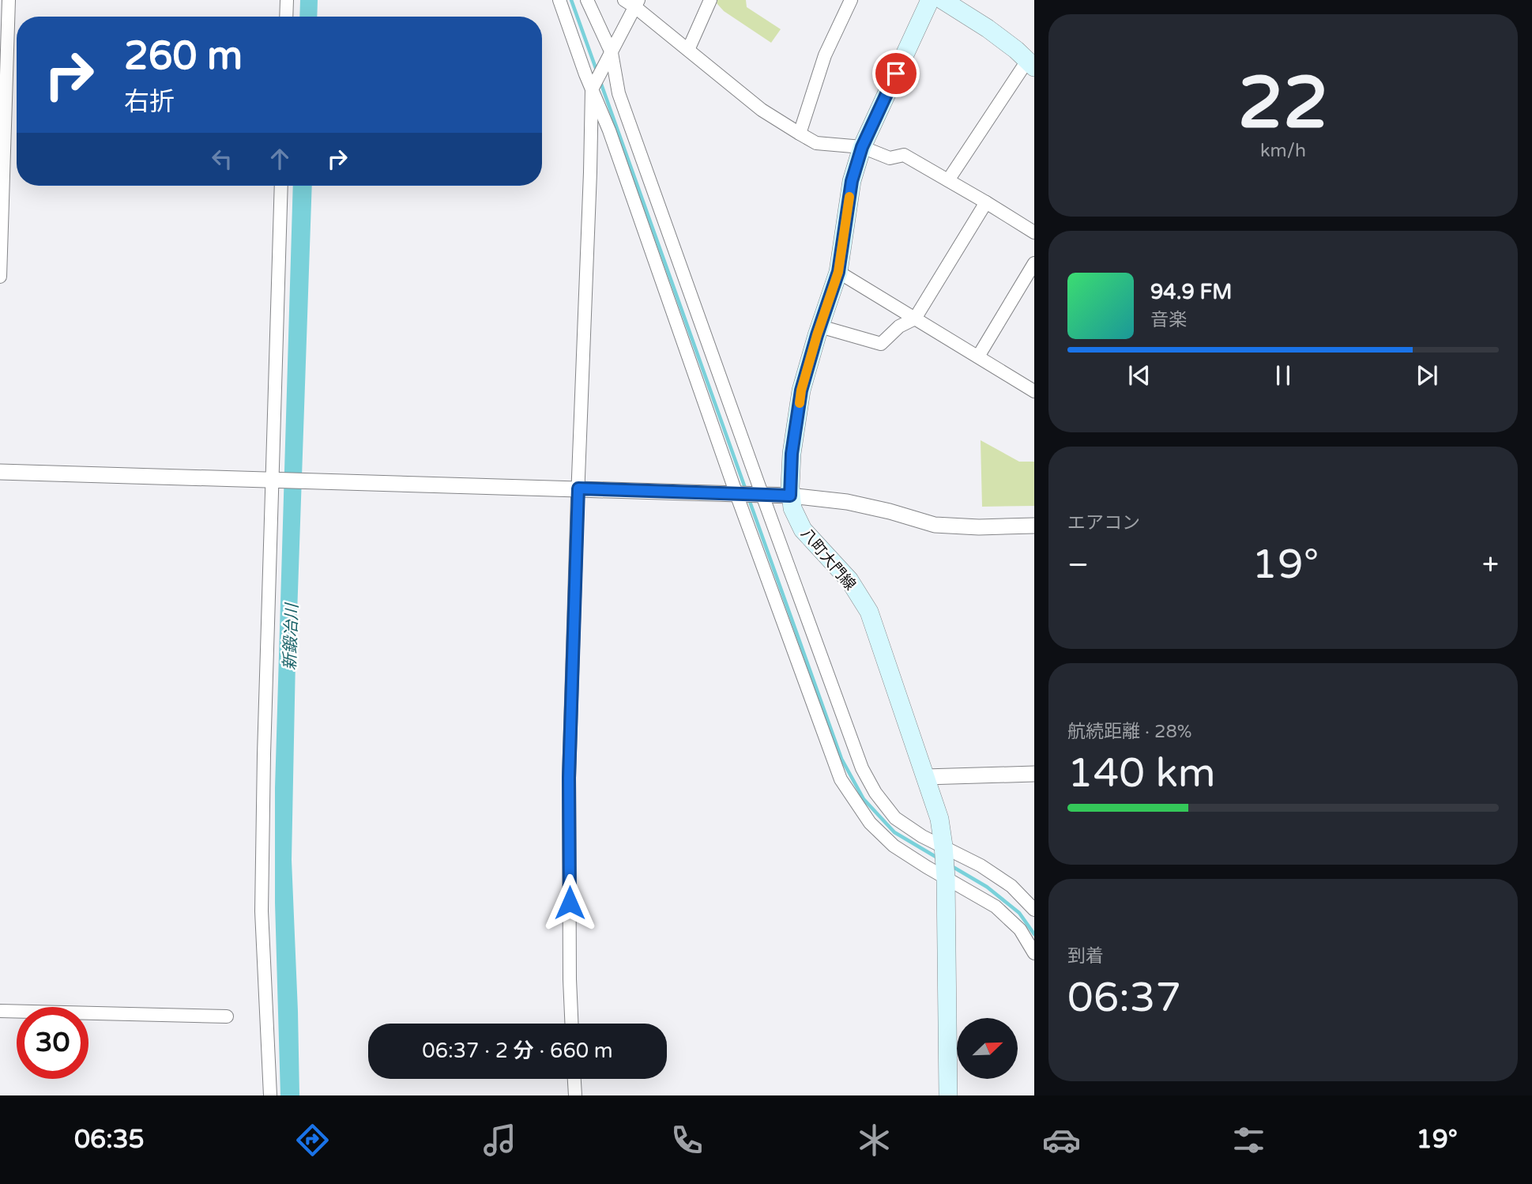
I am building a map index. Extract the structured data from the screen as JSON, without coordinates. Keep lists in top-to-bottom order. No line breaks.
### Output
{"streets":{"main road":["八町大門線"]},"water":["新鍛冶川"],"north":"top right","page":{"tile":[["22","km/h"],"エアコン",["航続距離 · 28%","140 km"],["到着","06:37"]],"turn":["260 m","右折"],"song":["94.9 FM","音楽"],"heat":["−","19°","+"],"limit":"30","trip":"06:37 · 2 分 · 660 m","tabs":["06:35","19°"]}}
